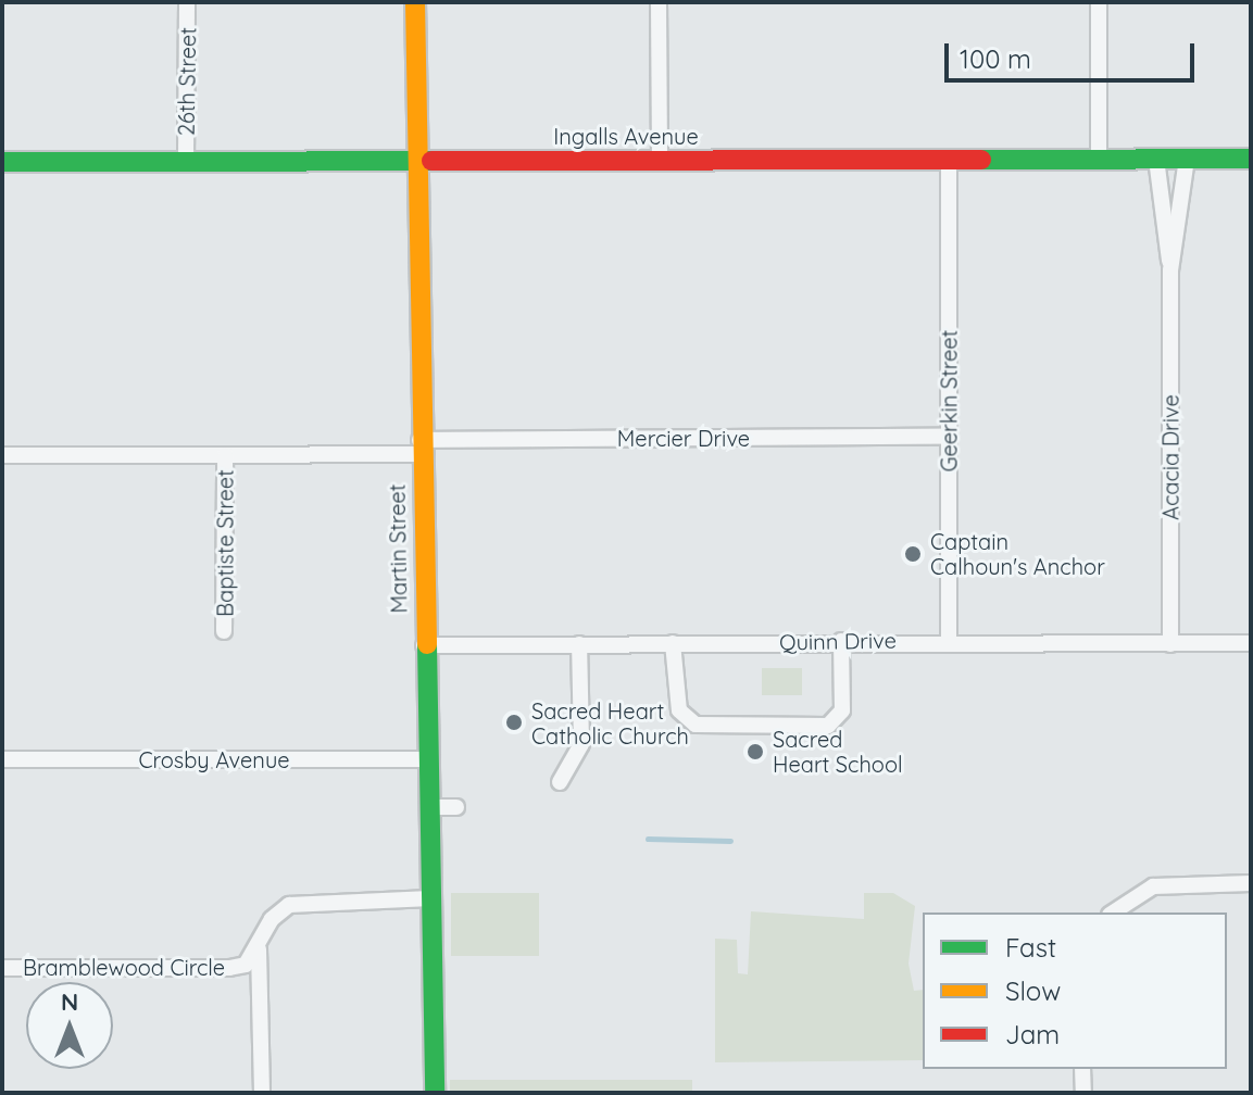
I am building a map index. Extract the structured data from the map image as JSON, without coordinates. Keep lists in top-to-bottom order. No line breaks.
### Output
{"streets":{"main road":["Ingalls Avenue","Martin Street"],"street":["26th Street","Geerkin Street","Mercier Drive","Acacia Drive","Baptiste Street","Quinn Drive","Crosby Avenue","Bramblewood Circle"]},"crossings":[["26th Street","Ingalls Avenue"],["Ingalls Avenue","Geerkin Street"],["Ingalls Avenue","Acacia Drive"],["Ingalls Avenue","Martin Street"],["Geerkin Street","Mercier Drive"],["Geerkin Street","Quinn Drive"],["Mercier Drive","Baptiste Street"],["Mercier Drive","Martin Street"],["Acacia Drive","Quinn Drive"],["Martin Street","Quinn Drive"],["Martin Street","Crosby Avenue"],["Martin Street","Bramblewood Circle"]],"places":["Captain Calhoun's Anchor","Sacred Heart Catholic Church","Sacred Heart School"],"legend":["Fast","Slow","Jam"],"scale_bar":"100 m","north":"top"}
